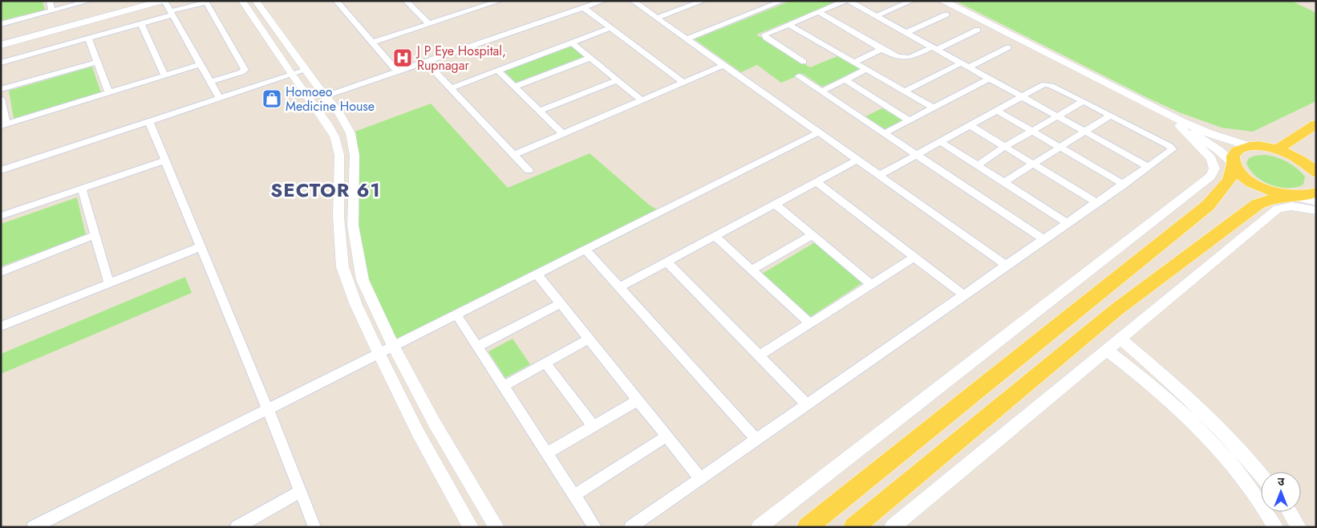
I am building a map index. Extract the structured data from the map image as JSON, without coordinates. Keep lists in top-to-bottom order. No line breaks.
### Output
{"districts":["SECTOR 61"],"places":{"hospital":["J P Eye Hospital, Rupnagar"],"shop":["Homoeo Medicine House"]},"north":"top"}
